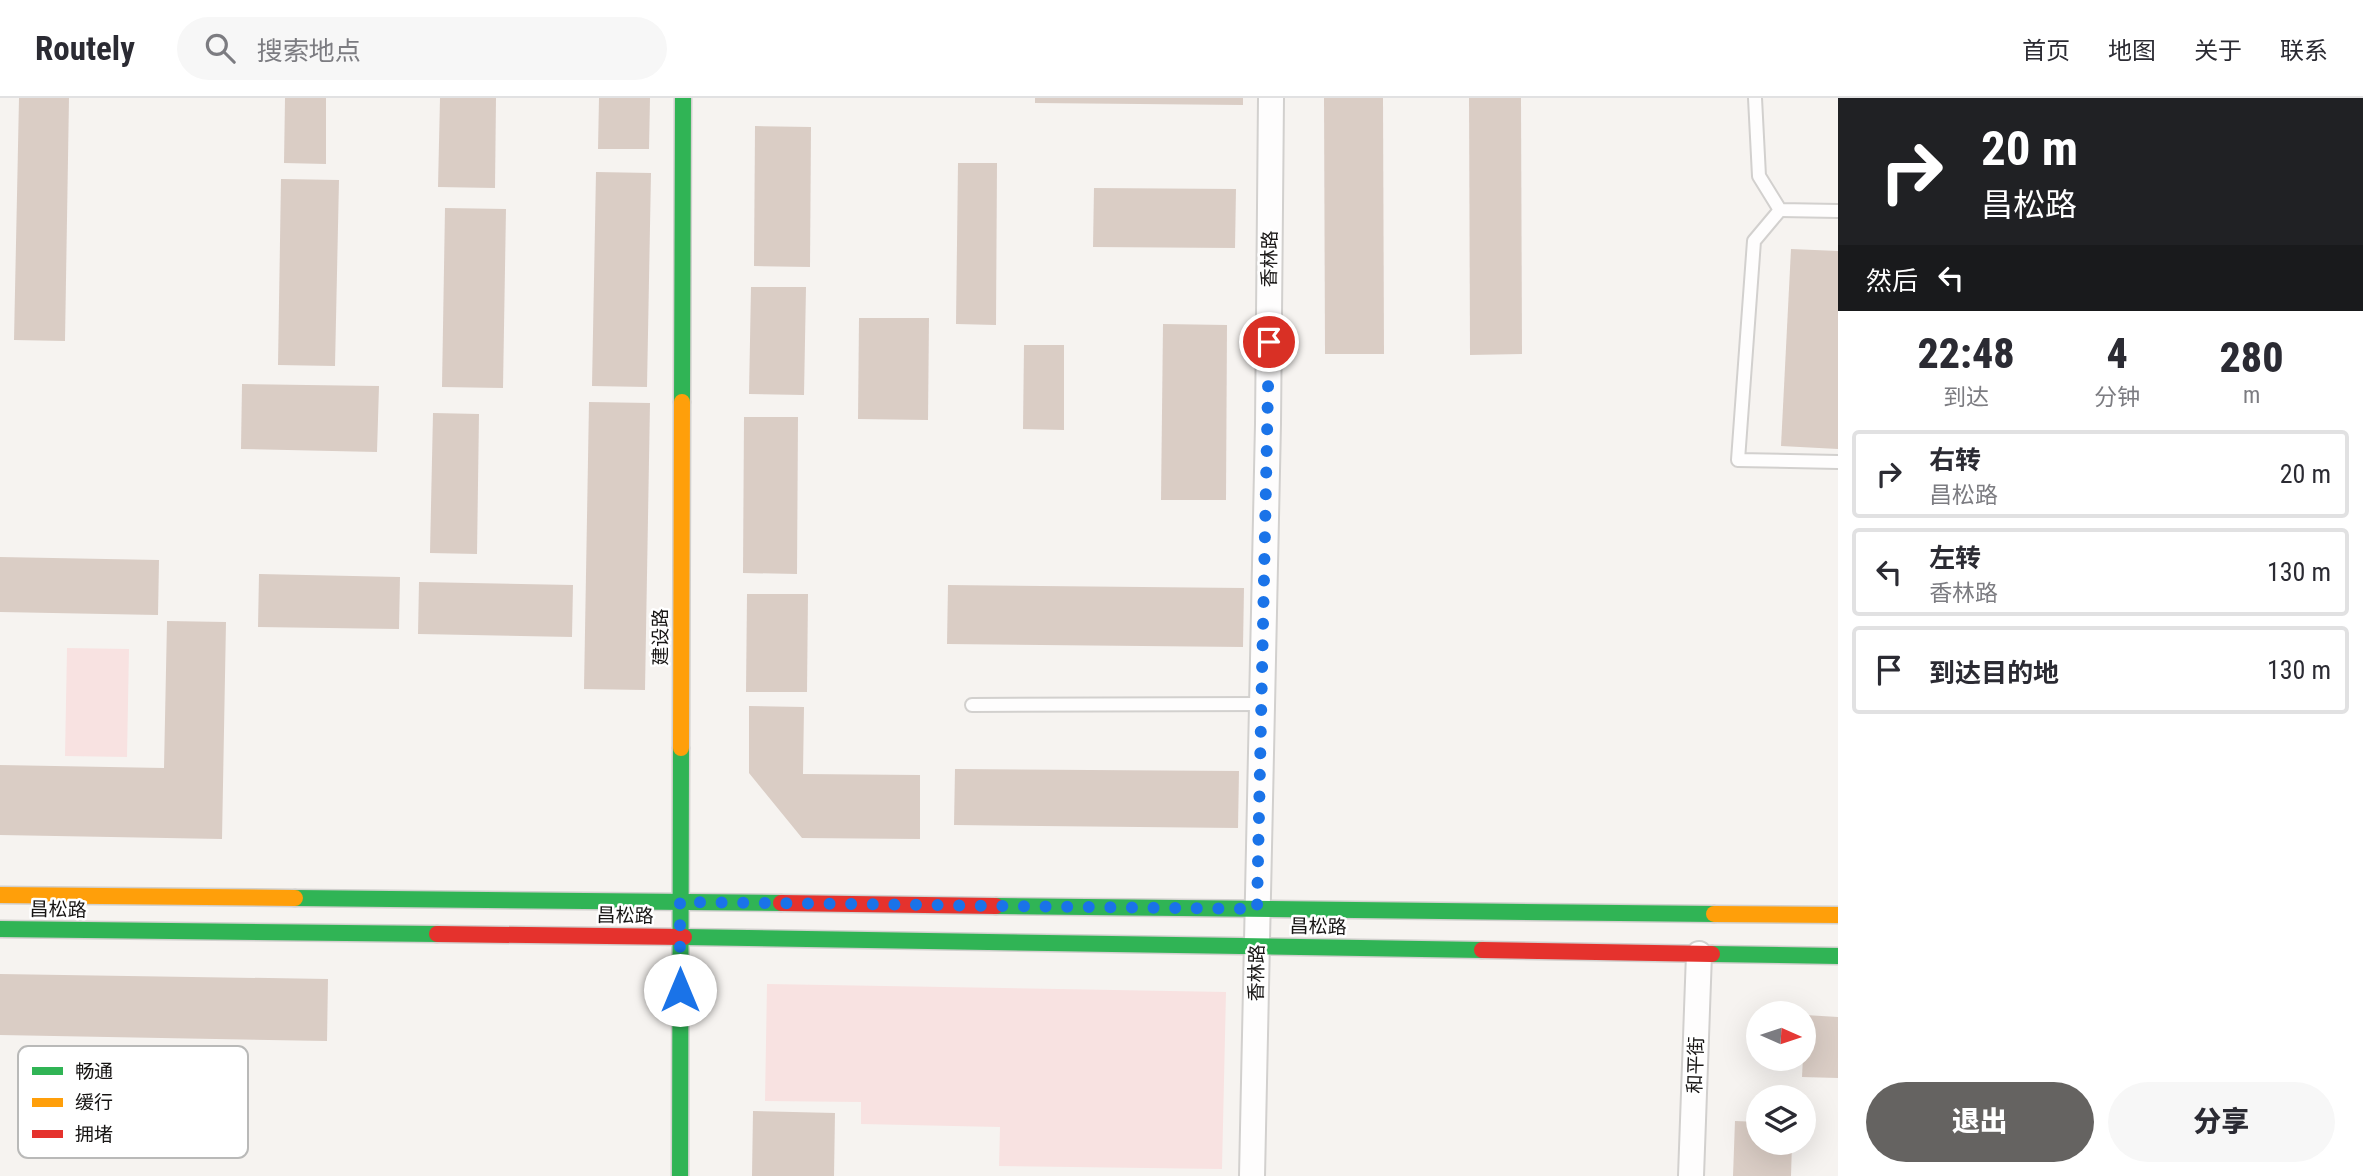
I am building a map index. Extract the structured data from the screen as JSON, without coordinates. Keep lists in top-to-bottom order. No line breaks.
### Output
{"streets":{"main road":["建设路","昌松路"],"street":["香林路","和平街"]},"crossings":[["香林路","昌松路"],["建设路","昌松路"],["昌松路","和平街"]],"legend":["畅通","缓行","拥堵"],"north":"right","page":{"header":"Routely","search":"搜索地点","nav":["首页","地图","关于","联系"],"turn":["20 m","昌松路"],"then":"然后","eta":["22:48","到达","4","分钟","280","m"],"list":[{"name":"右转","note":"昌松路","value":"20 m"},{"name":"左转","note":"香林路","value":"130 m"},{"name":"到达目的地","value":"130 m"}],"buttons":["退出","分享"]}}
